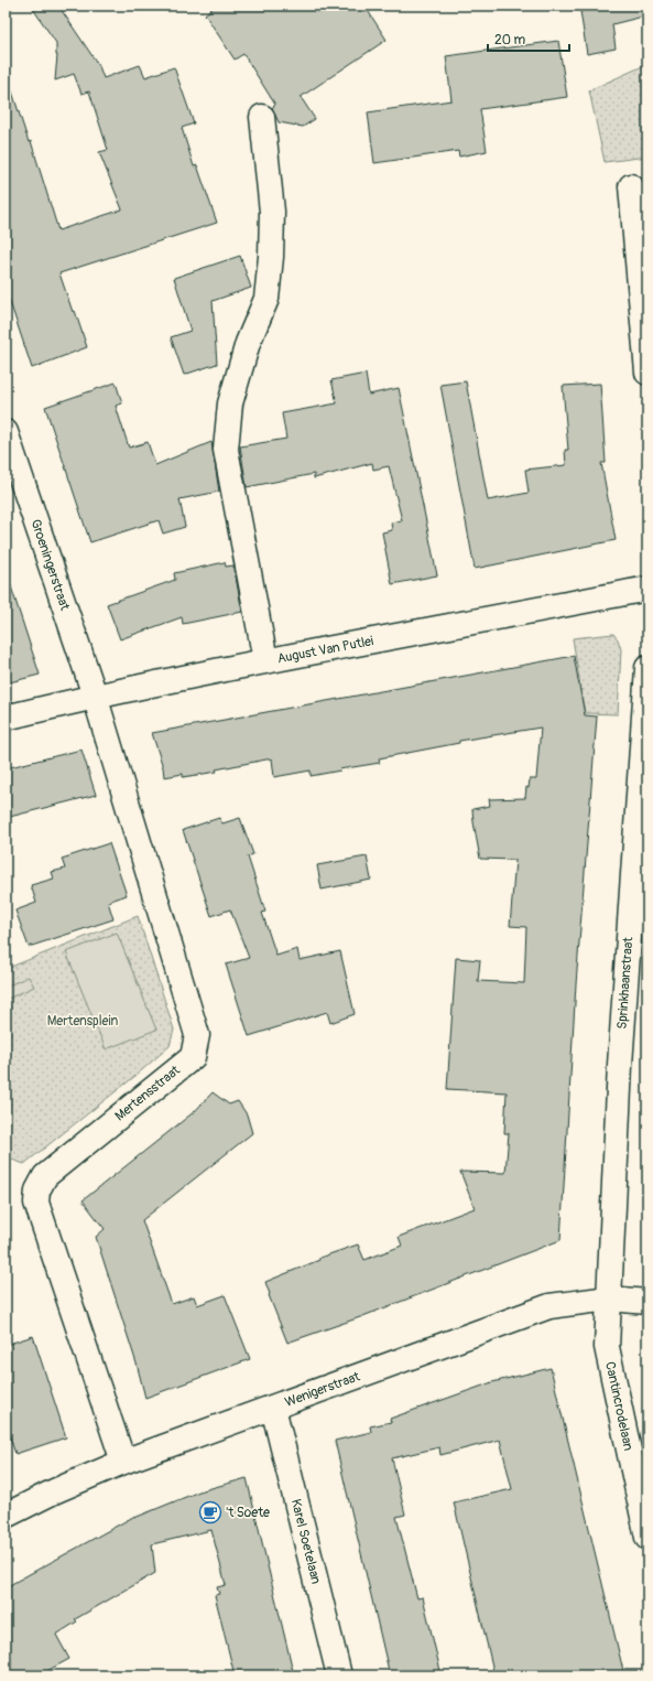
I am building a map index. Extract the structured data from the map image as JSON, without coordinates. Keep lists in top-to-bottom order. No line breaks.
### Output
{"streets":{"street":["Groeningerstraat","August Van Putlei","Sprinkhaanstraat","Mertensstraat","Wenigerstraat","Cantincrodelaan","Karel Soetelaan"]},"crossings":[["Groeningerstraat","August Van Putlei"],["Groeningerstraat","Mertensstraat"],["August Van Putlei","Mertensstraat"],["Sprinkhaanstraat","Wenigerstraat"],["Sprinkhaanstraat","Cantincrodelaan"],["Mertensstraat","Wenigerstraat"],["Wenigerstraat","Cantincrodelaan"],["Wenigerstraat","Karel Soetelaan"]],"parks":["Mertensplein"],"places":{"cafe":["'t Soete"]},"scale_bar":"20 m"}
